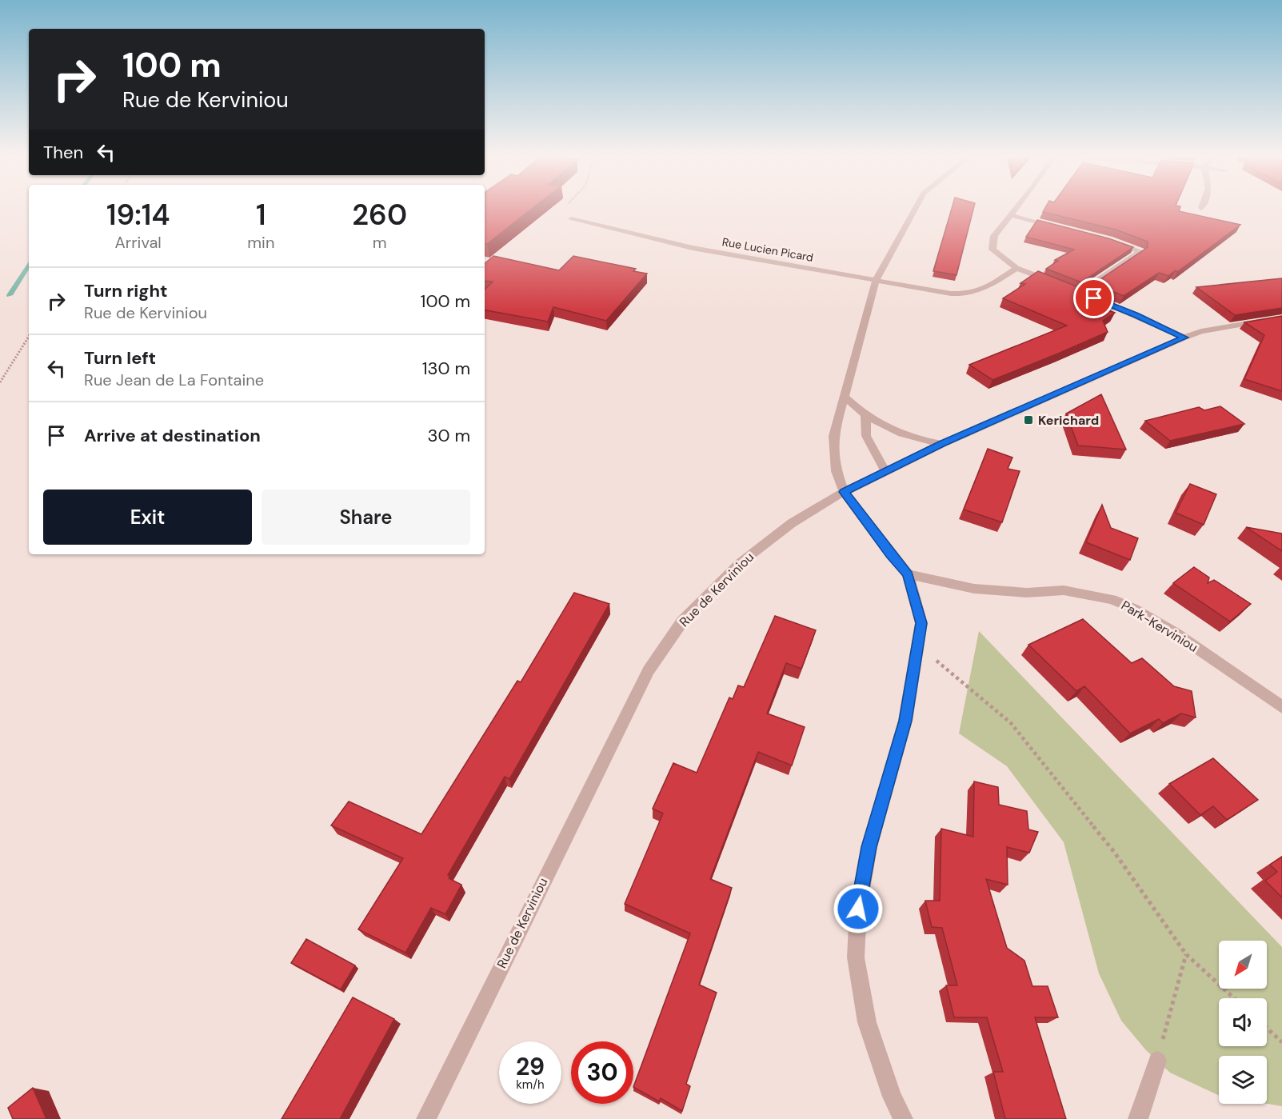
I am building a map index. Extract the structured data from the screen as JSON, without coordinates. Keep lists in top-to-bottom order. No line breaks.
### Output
{"streets":{"street":["Rue Lucien Picard","Rue de Kerviniou","Park-Kerviniou"]},"places":{"transit":["Kerichard"]},"north":"bottom left","page":{"turn":["100 m","Rue de Kerviniou"],"then":"Then","eta":["19:14","Arrival","1","min","260","m"],"list":[{"name":"Turn right","note":"Rue de Kerviniou","value":"100 m"},{"name":"Turn left","note":"Rue Jean de La Fontaine","value":"130 m"},{"name":"Arrive at destination","value":"30 m"}],"buttons":["Exit","Share"],"speed":"29 km/h","limit":"30"}}
